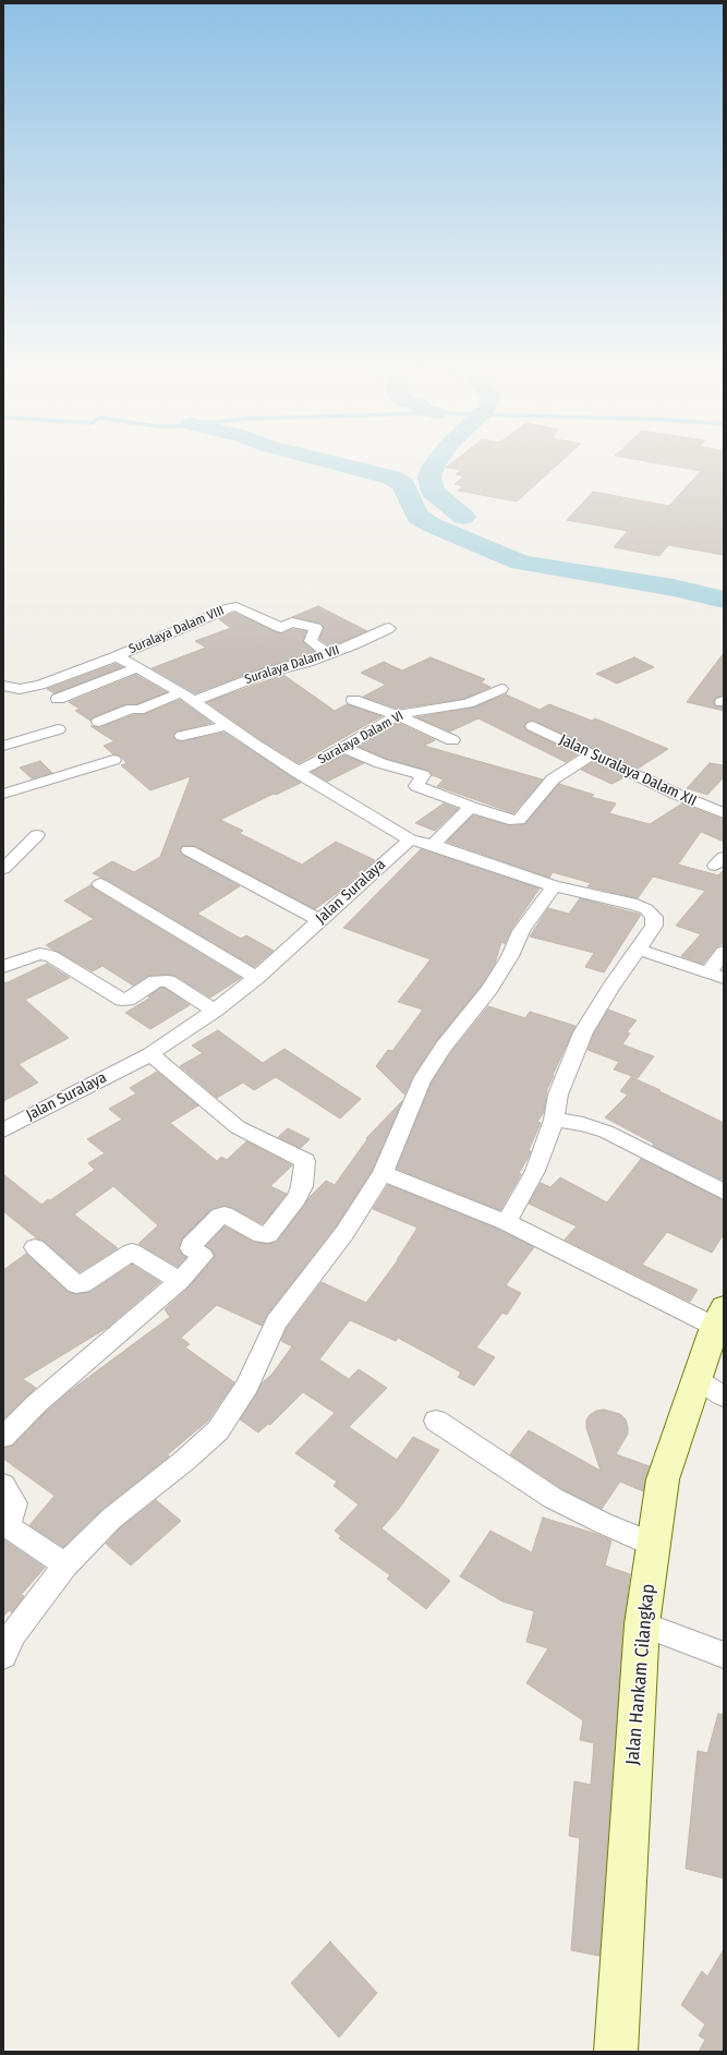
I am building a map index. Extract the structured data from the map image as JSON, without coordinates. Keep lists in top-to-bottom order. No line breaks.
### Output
{"streets":{"street":["Suralaya Dalam VIII","Suralaya Dalam VII","Suralaya Dalam VI","Jalan Suralaya Dalam XII","Jalan Suralaya","Jalan Hankam Cilangkap"]},"crossings":[["Suralaya Dalam VIII","Suralaya Dalam VII"]]}
